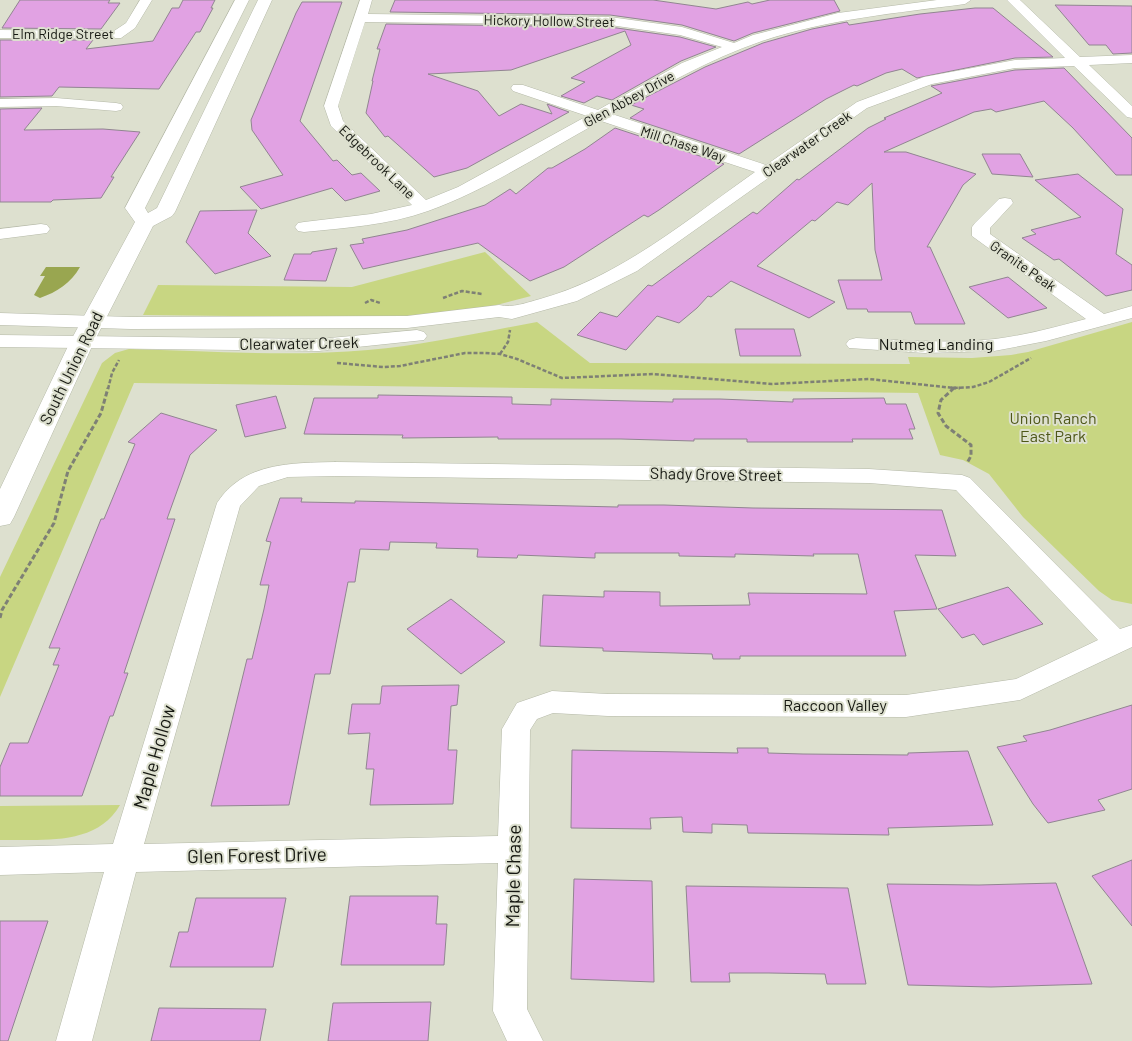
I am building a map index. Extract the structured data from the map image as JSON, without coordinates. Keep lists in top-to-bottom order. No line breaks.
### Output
{"streets":{"street":["Hickory Hollow Street","Elm Ridge Street","Glen Abbey Drive","Mill Chase Way","Clearwater Creek","Edgebrook Lane","Granite Peak","Nutmeg Landing","South Union Road","Shady Grove Street","Raccoon Valley","Maple Hollow","Glen Forest Drive","Maple Chase"]},"crossings":[["Hickory Hollow Street","Glen Abbey Drive"],["Hickory Hollow Street","Edgebrook Lane"],["Glen Abbey Drive","Mill Chase Way"],["Glen Abbey Drive","Edgebrook Lane"],["Mill Chase Way","Clearwater Creek"],["Clearwater Creek","South Union Road"],["Granite Peak","Nutmeg Landing"],["Shady Grove Street","Raccoon Valley"],["Shady Grove Street","Maple Hollow"],["Raccoon Valley","Maple Chase"],["Maple Hollow","Glen Forest Drive"],["Glen Forest Drive","Maple Chase"]],"parks":["Union Ranch East Park"]}
